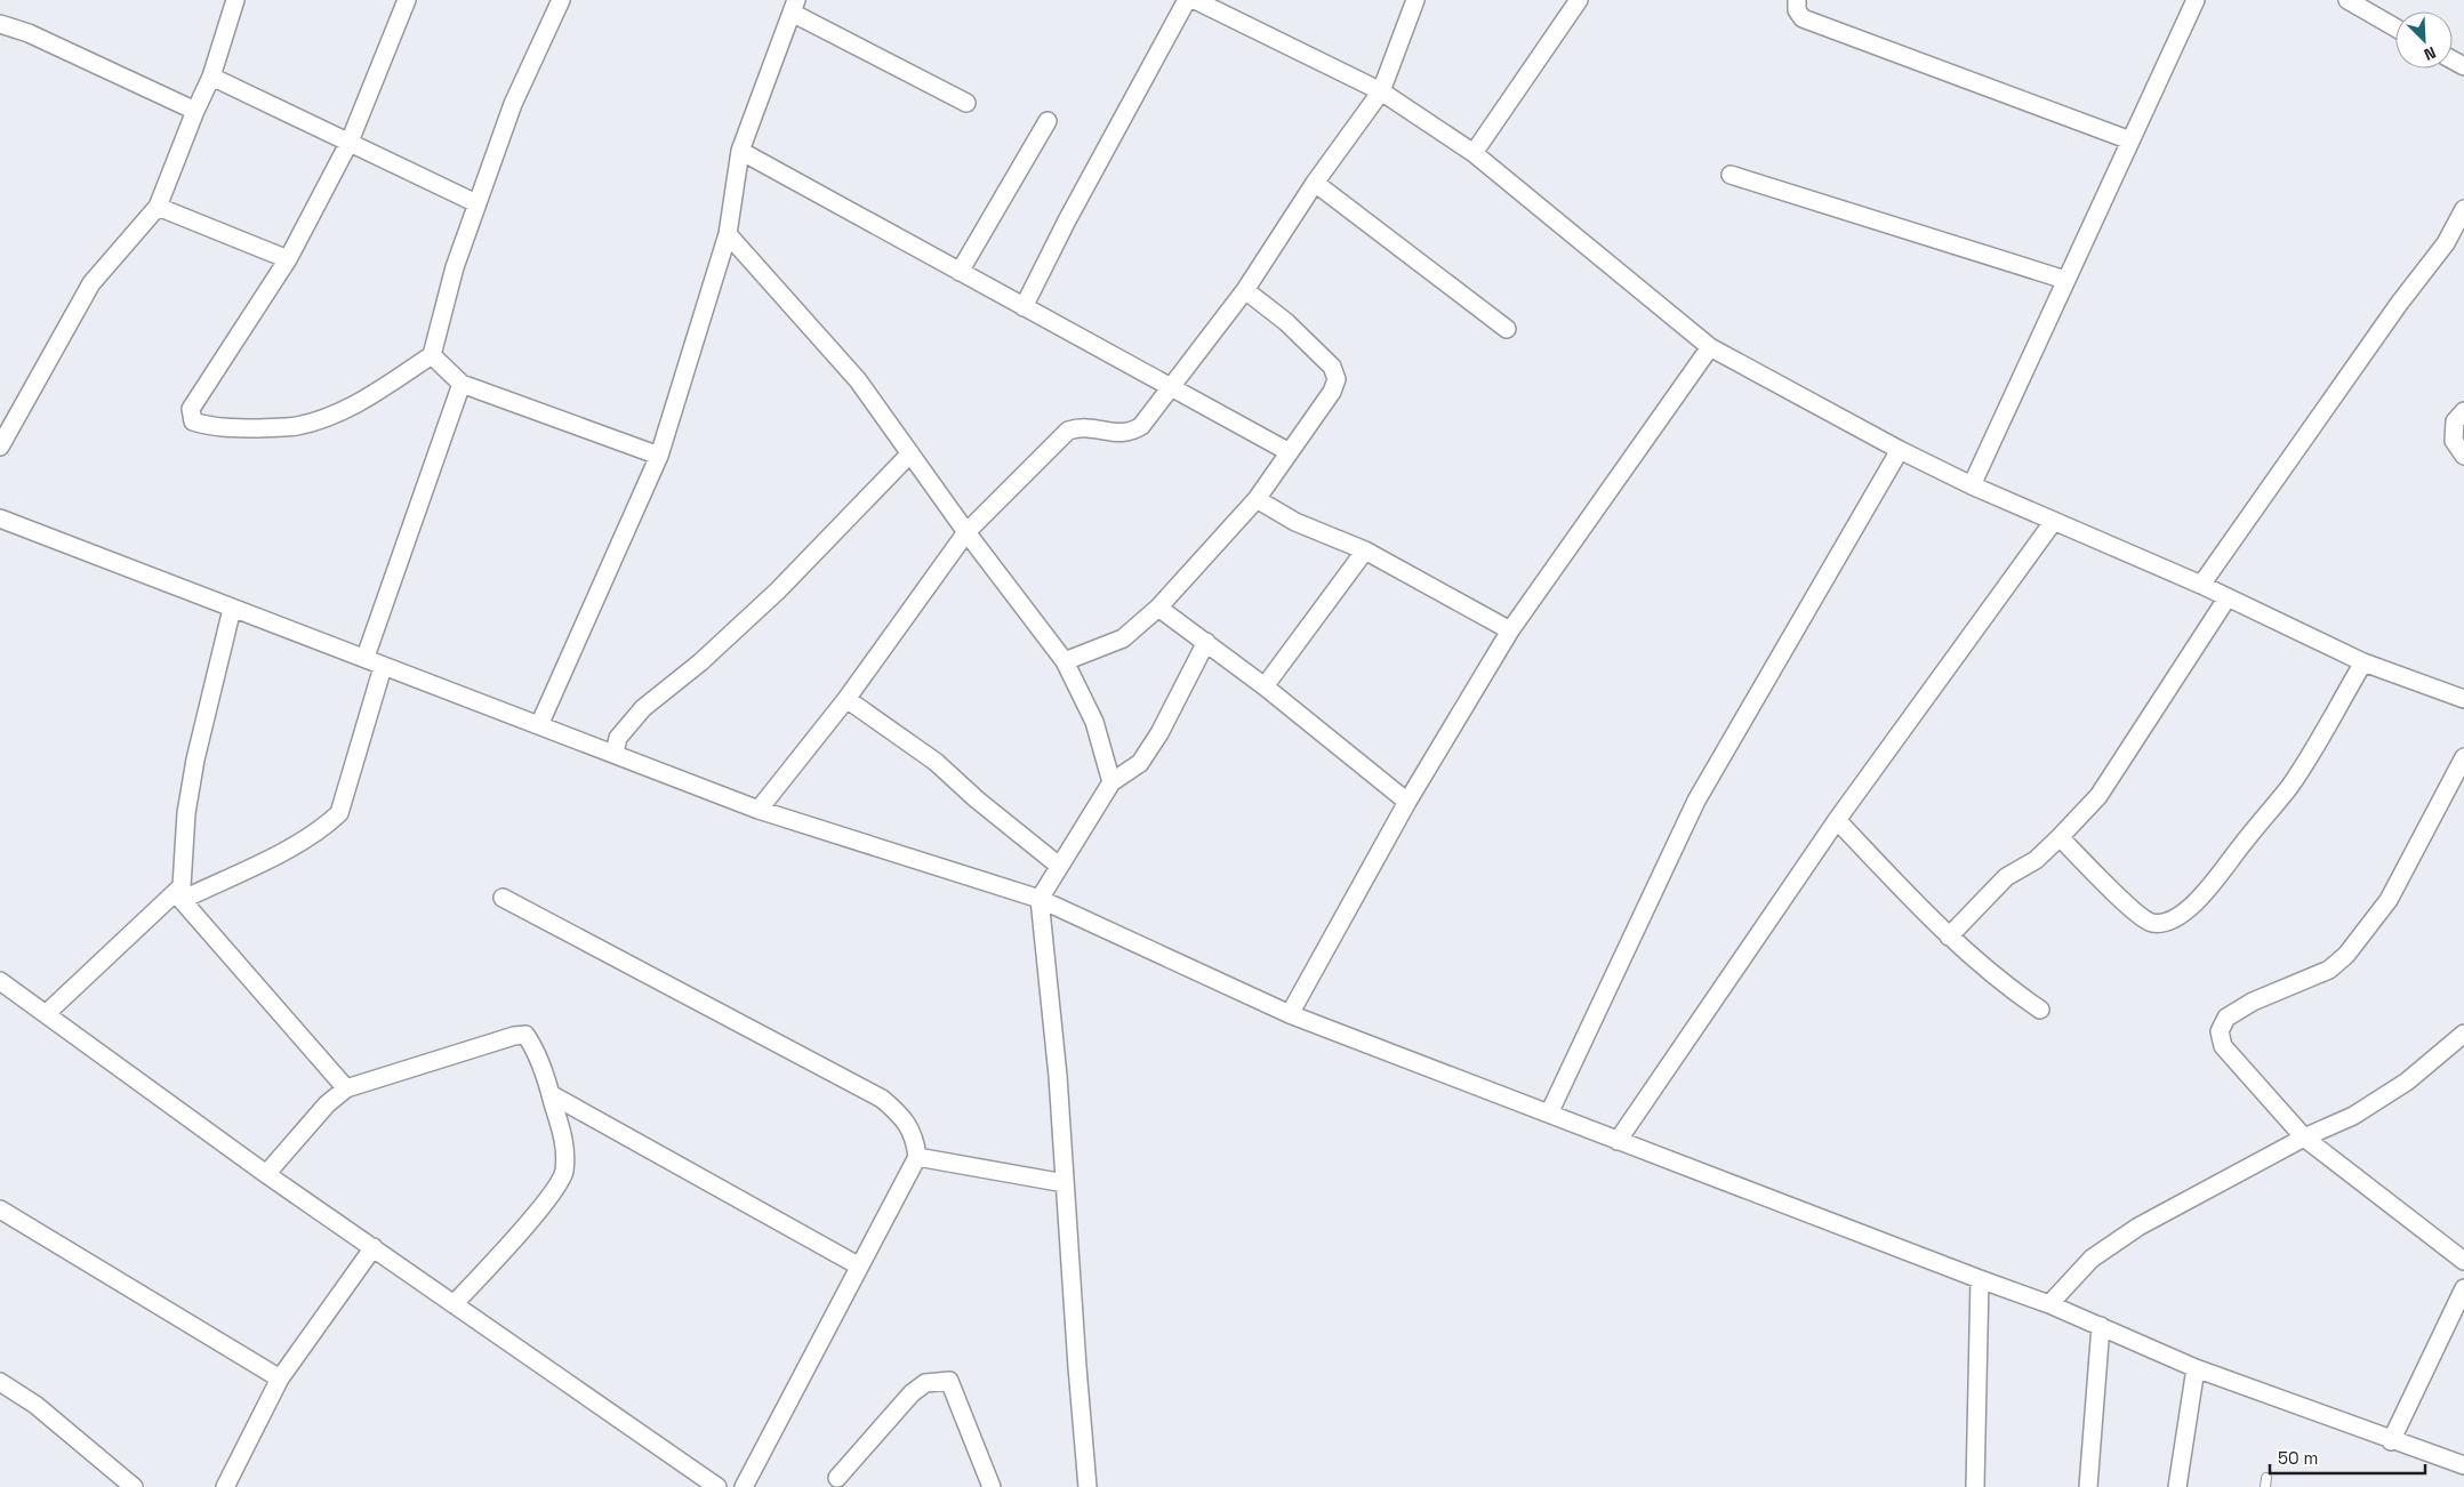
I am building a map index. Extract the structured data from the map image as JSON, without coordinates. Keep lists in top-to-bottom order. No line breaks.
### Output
{"scale_bar":"50 m","north":"bottom right"}
